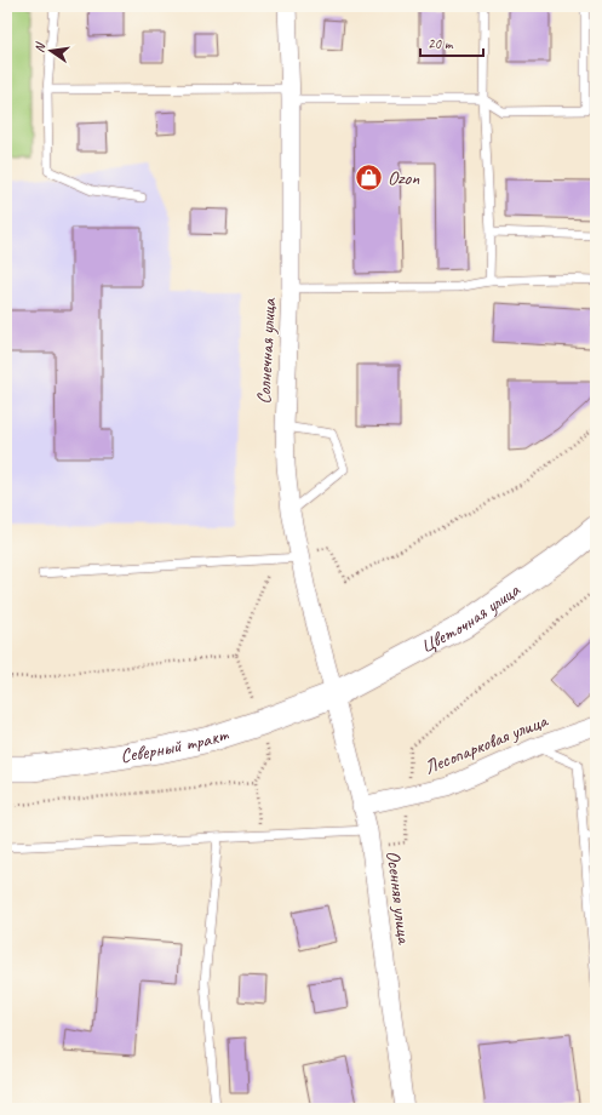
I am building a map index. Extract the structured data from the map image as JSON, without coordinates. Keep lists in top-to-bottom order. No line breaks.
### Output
{"streets":{"main road":["Цветочная улица","Северный тракт"],"street":["Солнечная улица","Лесопарковая улица","Осенняя улица"]},"crossings":[["Солнечная улица","Цветочная улица"],["Солнечная улица","Северный тракт"],["Солнечная улица","Осенняя улица"],["Цветочная улица","Северный тракт"],["Цветочная улица","Осенняя улица"],["Северный тракт","Осенняя улица"],["Лесопарковая улица","Осенняя улица"]],"places":{"shop":["Ozon"]},"scale_bar":"20 m","north":"left"}
